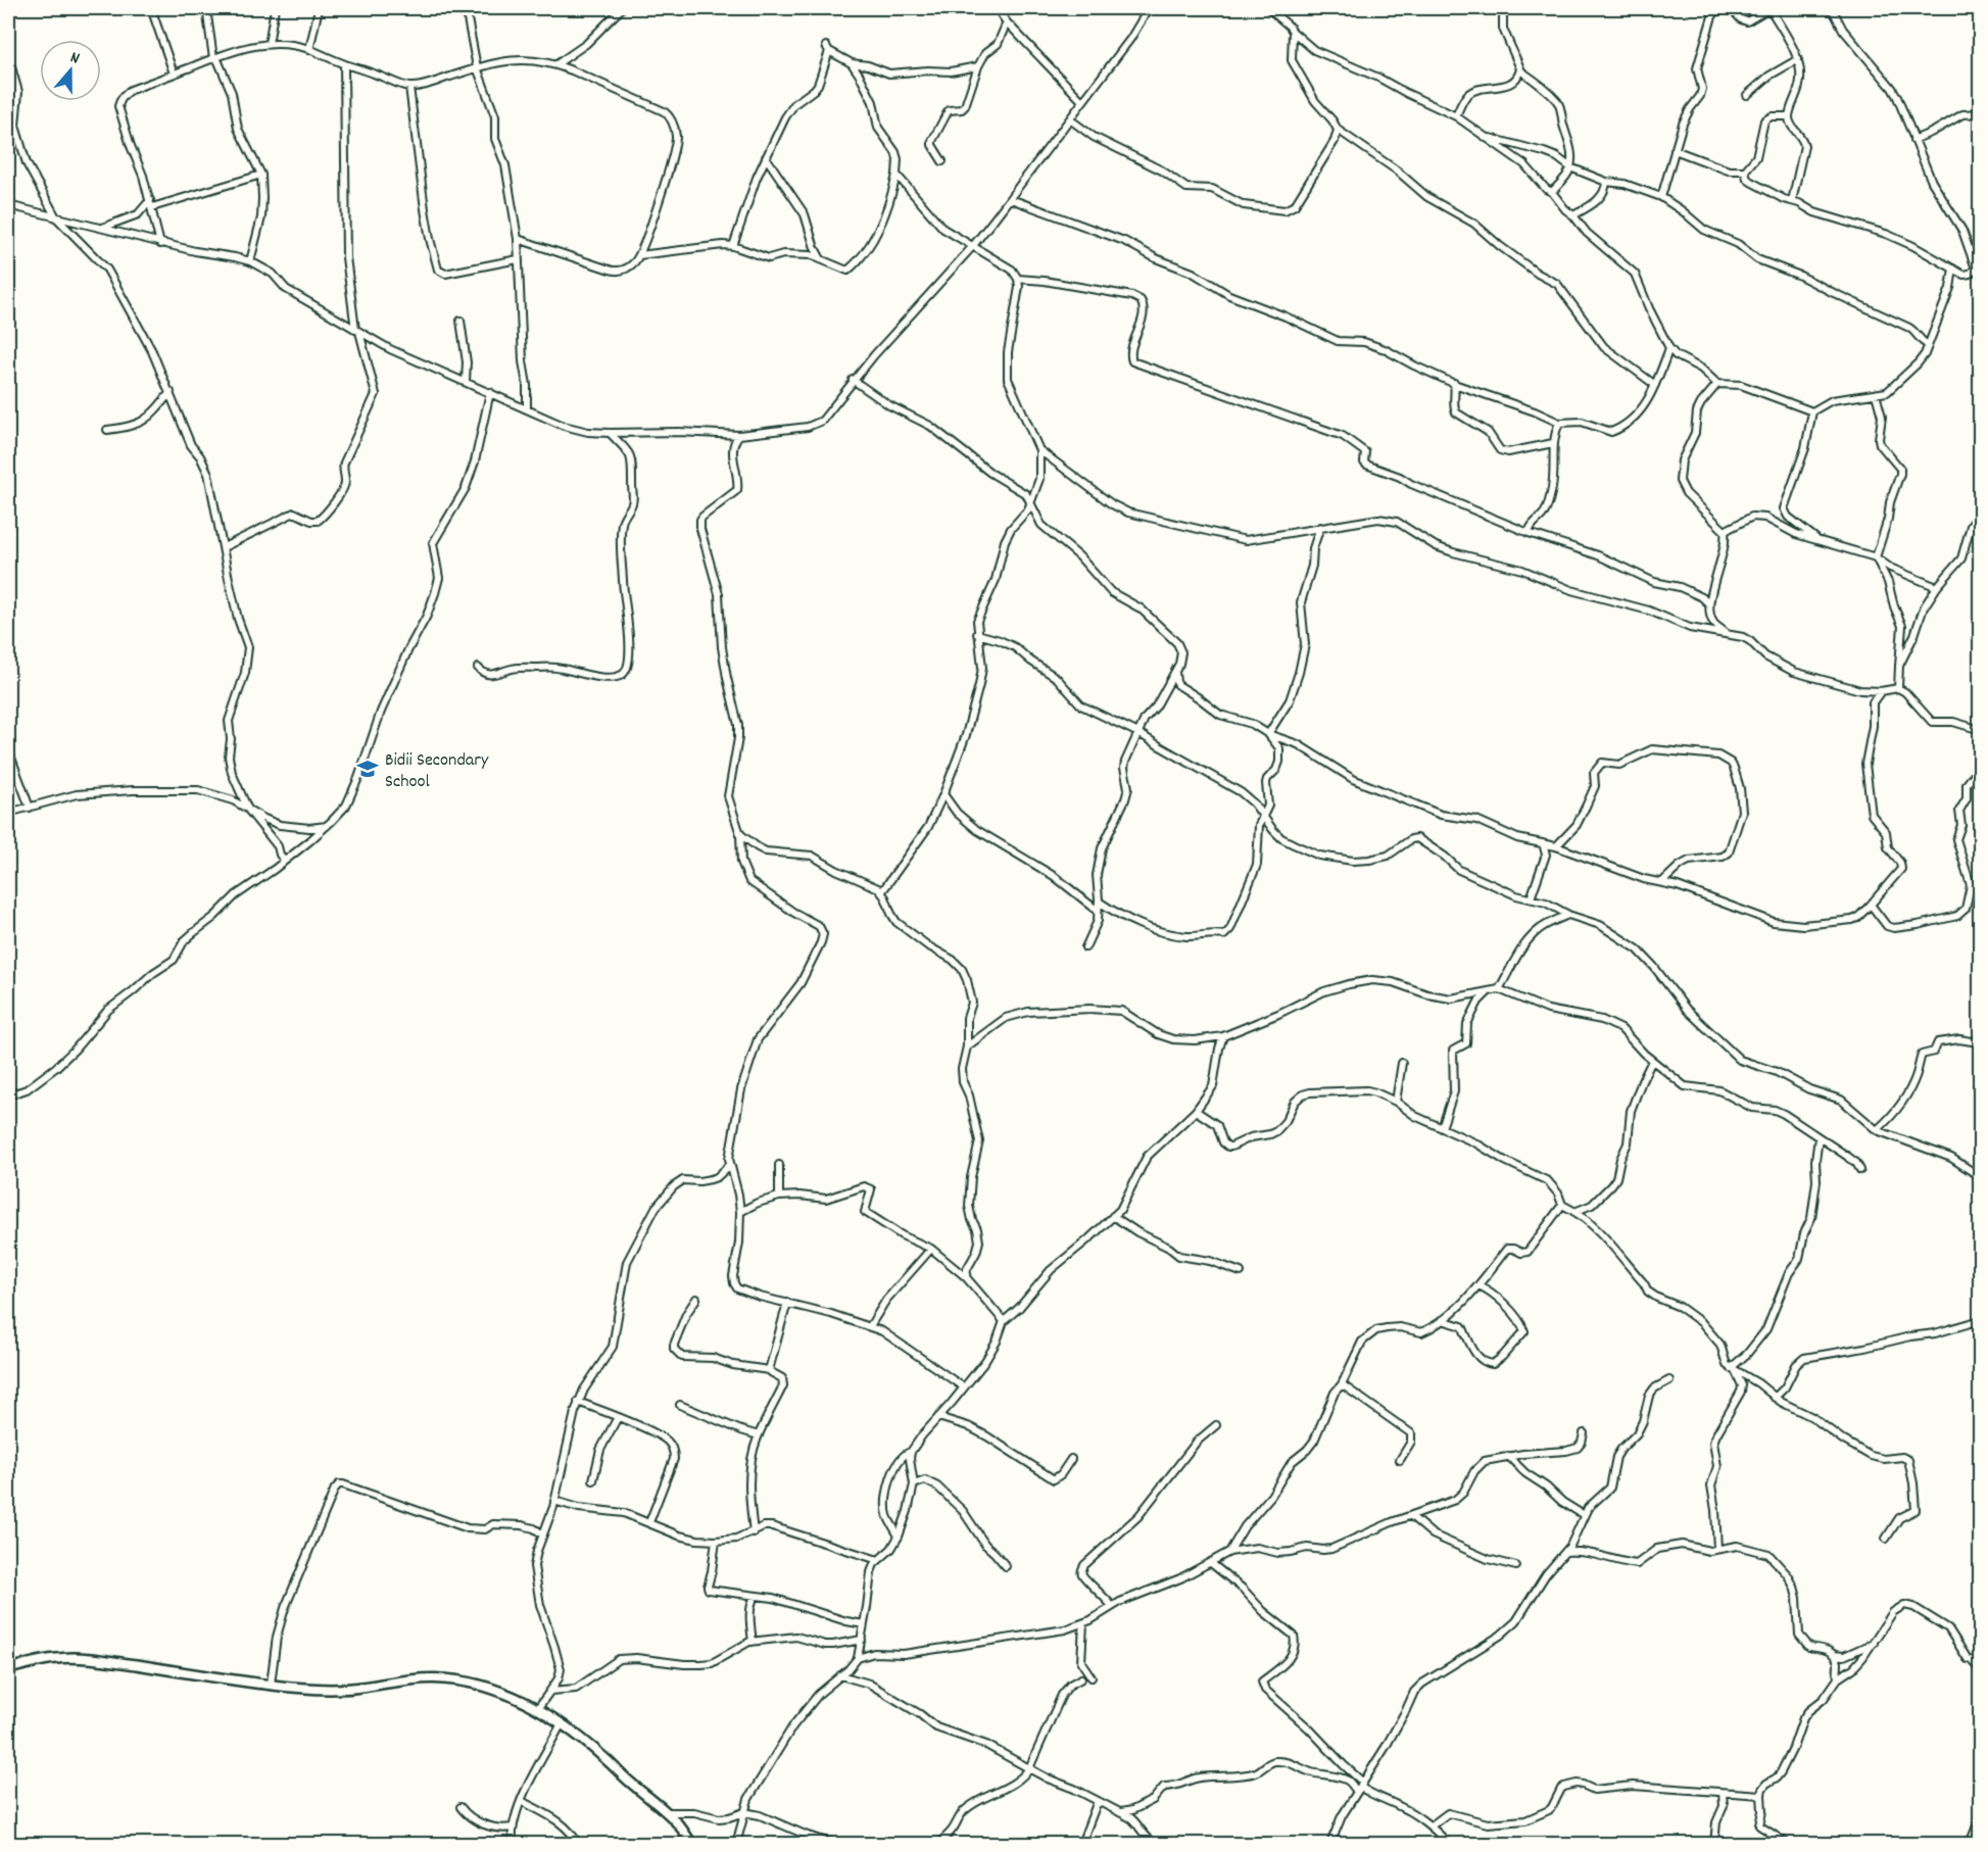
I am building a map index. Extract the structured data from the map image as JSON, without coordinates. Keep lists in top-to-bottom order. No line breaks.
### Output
{"places":{"school or university":["Bidii Secondary School"]},"north":"top"}
